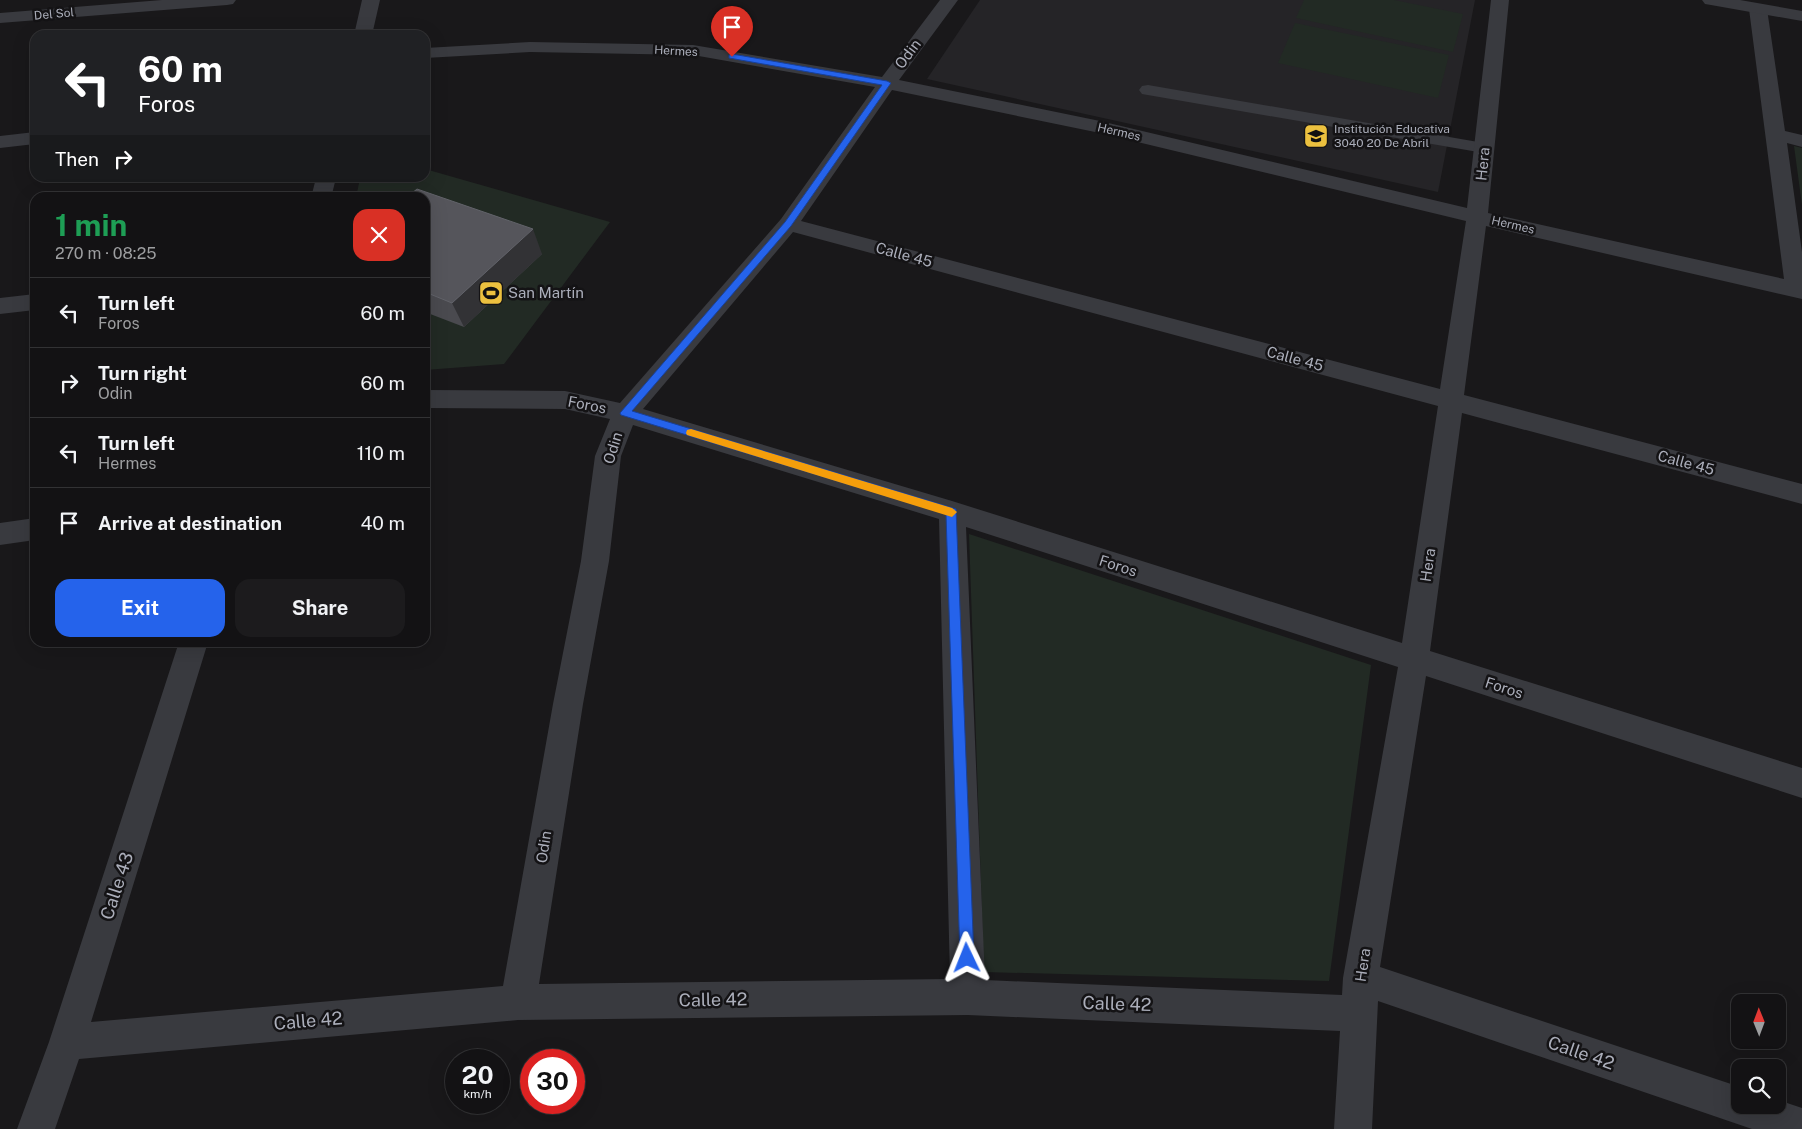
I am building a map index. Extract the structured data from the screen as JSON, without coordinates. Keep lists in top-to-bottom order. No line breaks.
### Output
{"streets":{"street":["Del Sol","Hermes","Odin","Hera","Calle 45","Foros","Calle 43","Calle 42"]},"crossings":[["Hermes","Odin"],["Hermes","Hera"],["Odin","Calle 45"],["Odin","Foros"],["Odin","Calle 42"],["Hera","Calle 45"],["Hera","Foros"],["Hera","Calle 42"],["Calle 43","Calle 42"]],"places":{"school or university":["Institución Educativa 3040 20 De Abril"],"sports":["San Martín"]},"north":"top","page":{"turn":["60 m","Foros"],"then":"Then","heading":["1 min","270 m · 08:25"],"list":[{"name":"Turn left","note":"Foros","value":"60 m"},{"name":"Turn right","note":"Odin","value":"60 m"},{"name":"Turn left","note":"Hermes","value":"110 m"},{"name":"Arrive at destination","value":"40 m"}],"buttons":["Exit","Share"],"speed":"20 km/h","limit":"30"}}
